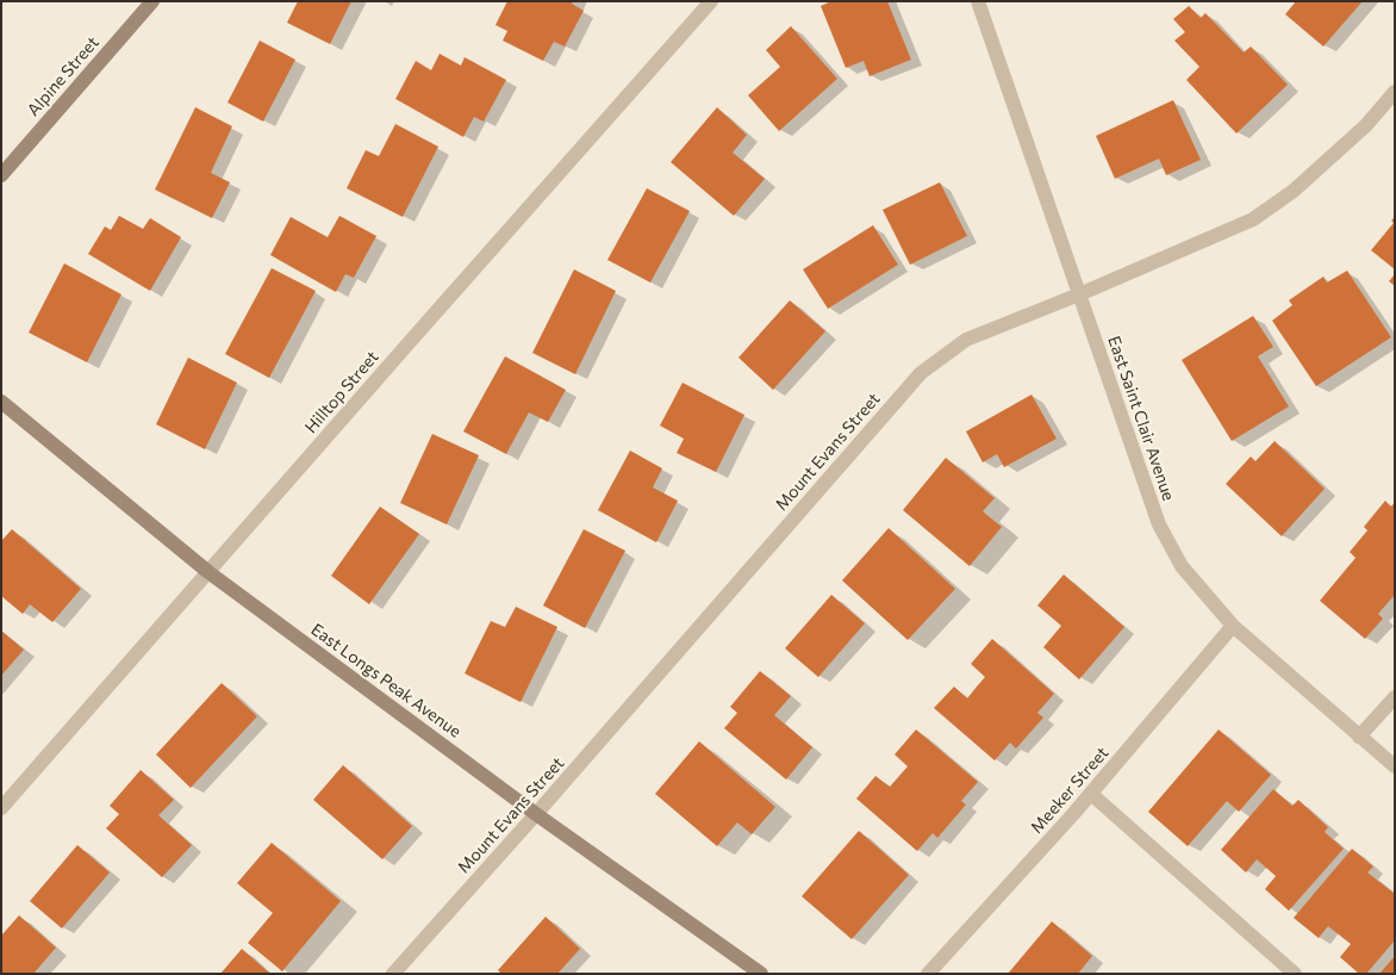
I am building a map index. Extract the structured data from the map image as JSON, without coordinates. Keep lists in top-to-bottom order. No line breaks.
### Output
{"streets":{"street":["Alpine Street","Hilltop Street","East Saint Clair Avenue","Mount Evans Street","East Longs Peak Avenue","Meeker Street"]},"crossings":[["Hilltop Street","East Longs Peak Avenue"],["East Saint Clair Avenue","Mount Evans Street"],["East Saint Clair Avenue","Meeker Street"],["Mount Evans Street","East Longs Peak Avenue"]]}
